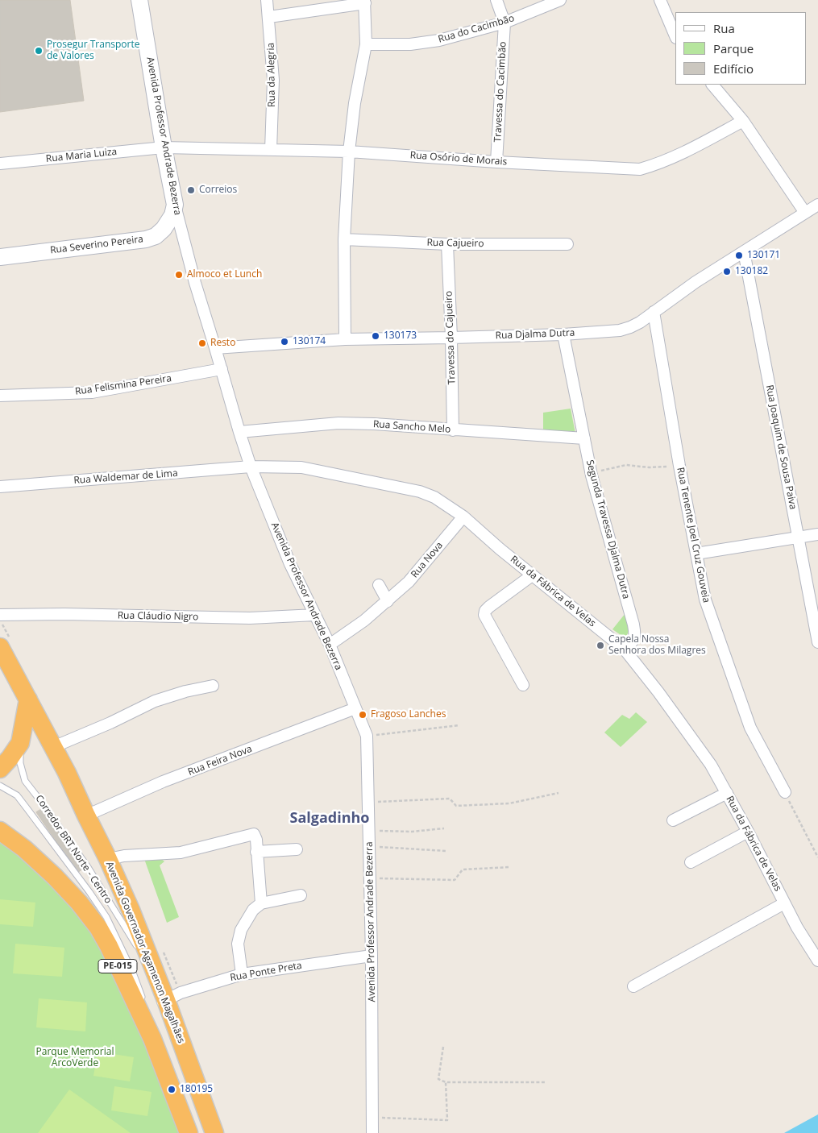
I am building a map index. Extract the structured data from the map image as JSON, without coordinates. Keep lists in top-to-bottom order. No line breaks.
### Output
{"streets":{"highway":["Avenida Governador Agamenon Magalhães","PE-015"],"main road":["Avenida Professor Andrade Bezerra","Rua Severino Pereira"],"street":["Rua do Cacimbão","Rua da Alegria","Travessa do Cacimbão","Rua Maria Luiza","Rua Osório de Morais","Rua Cajueiro","Rua Djalma Dutra","Travessa do Cajueiro","Rua Felismina Pereira","Rua Sancho Melo","Rua Joaquim de Sousa Paiva","Rua Waldemar de Lima","Segunda Travessa Djalma Dutra","Rua Tenente Joel Cruz Gouveia","Rua Nova","Rua da Fábrica de Velas","Rua Cláudio Nigro","Rua Feira Nova","Rua Ponte Preta"],"lane":["Corredor BRT Norte - Centro"]},"crossings":[["Rua do Cacimbão","Travessa do Cacimbão"],["Rua da Alegria","Rua Osório de Morais"],["Travessa do Cacimbão","Rua Osório de Morais"],["Avenida Professor Andrade Bezerra","Rua Maria Luiza"],["Avenida Professor Andrade Bezerra","Rua Osório de Morais"],["Avenida Professor Andrade Bezerra","Rua Severino Pereira"],["Avenida Professor Andrade Bezerra","Rua Djalma Dutra"],["Avenida Professor Andrade Bezerra","Rua Felismina Pereira"],["Avenida Professor Andrade Bezerra","Rua Sancho Melo"],["Avenida Professor Andrade Bezerra","Rua Waldemar de Lima"],["Avenida Professor Andrade Bezerra","Rua Nova"],["Avenida Professor Andrade Bezerra","Rua da Fábrica de Velas"],["Avenida Professor Andrade Bezerra","Rua Cláudio Nigro"],["Avenida Professor Andrade Bezerra","Rua Feira Nova"],["Avenida Professor Andrade Bezerra","Rua Ponte Preta"],["Rua Maria Luiza","Rua Osório de Morais"],["Rua Cajueiro","Travessa do Cajueiro"],["Rua Djalma Dutra","Travessa do Cajueiro"],["Rua Djalma Dutra","Rua Joaquim de Sousa Paiva"],["Rua Djalma Dutra","Segunda Travessa Djalma Dutra"],["Rua Djalma Dutra","Rua Tenente Joel Cruz Gouveia"],["Travessa do Cajueiro","Rua Sancho Melo"],["Rua Sancho Melo","Segunda Travessa Djalma Dutra"],["Rua Waldemar de Lima","Rua da Fábrica de Velas"],["Segunda Travessa Djalma Dutra","Rua da Fábrica de Velas"],["Rua Nova","Rua da Fábrica de Velas"],["Rua Feira Nova","Avenida Governador Agamenon Magalhães"],["Avenida Governador Agamenon Magalhães","Rua Ponte Preta"]],"districts":["Salgadinho"],"parks":["Parque Memorial ArcoVerde"],"places":["Prosegur Transporte de Valores","Correios","130171","130182","Almoco et Lunch","130173","130174","Resto","Capela Nossa Senhora dos Milagres","Fragoso Lanches","180195"],"legend":["Rua","Parque","Edifício"]}
